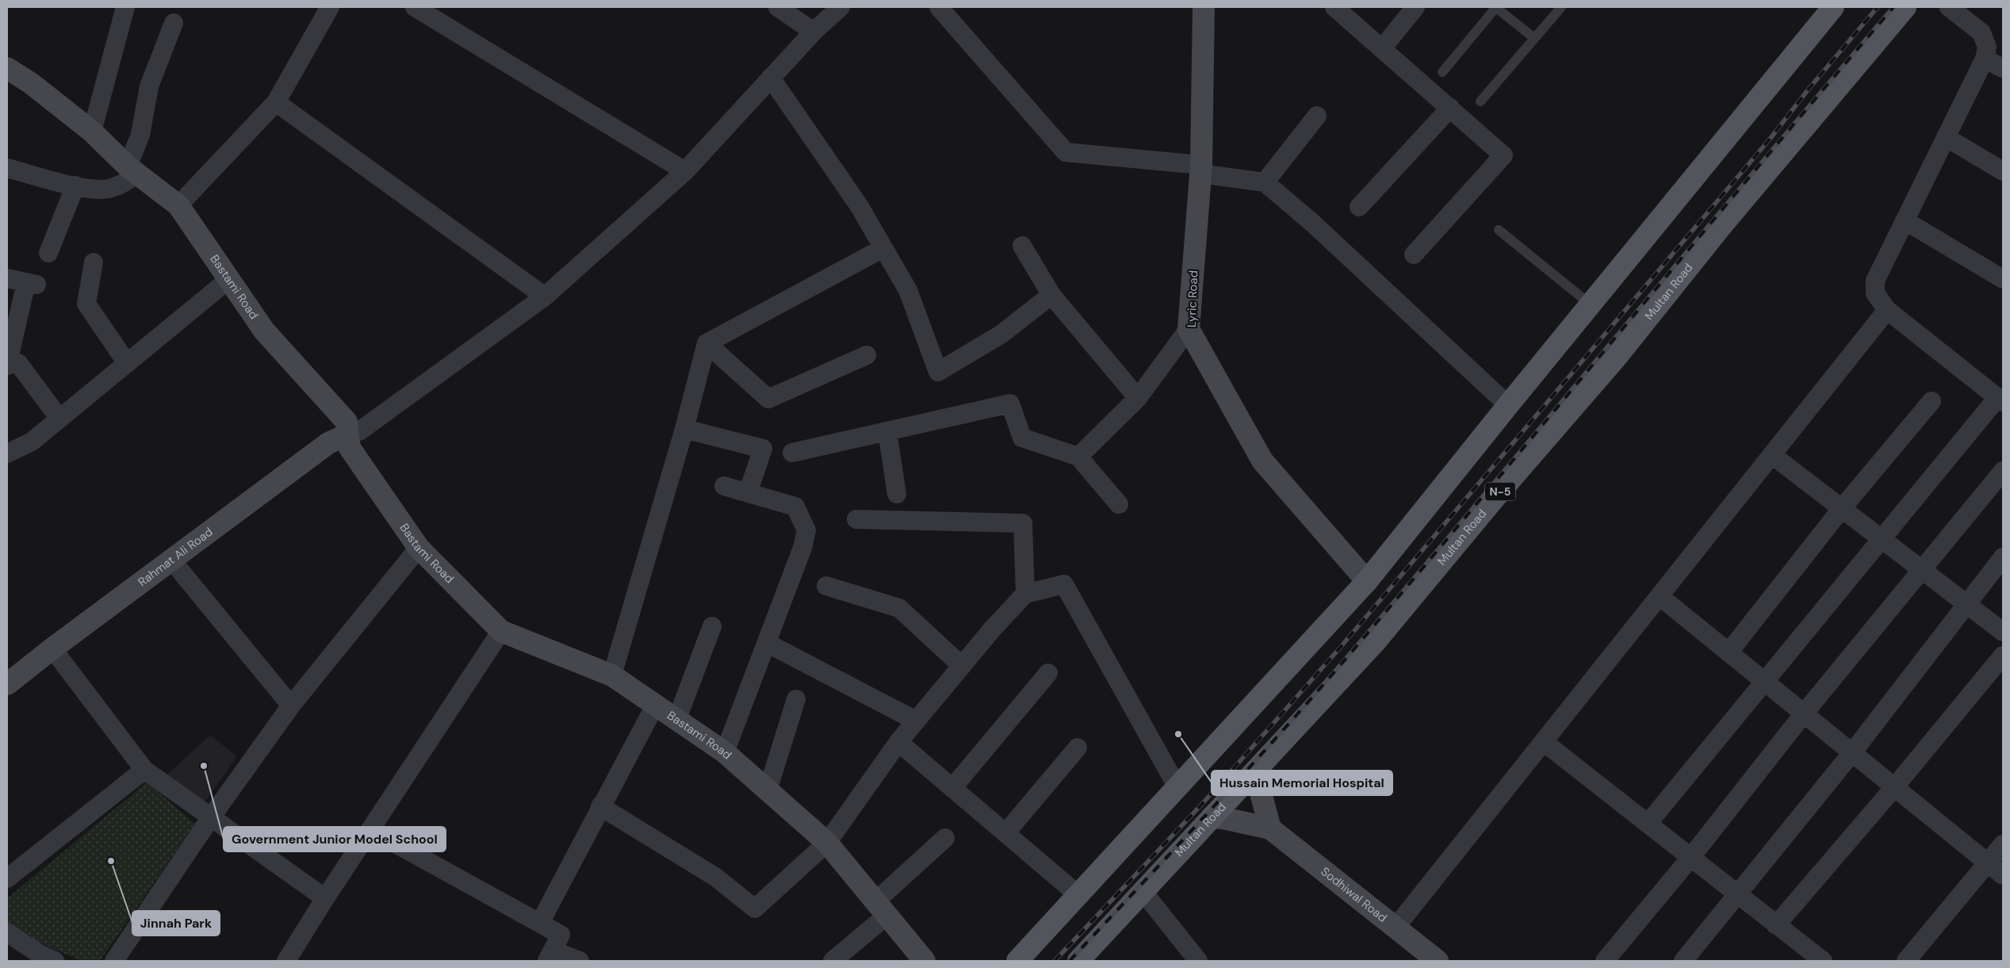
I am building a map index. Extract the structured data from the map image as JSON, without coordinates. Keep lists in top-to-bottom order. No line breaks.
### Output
{"streets":{"main road":["Multan Road","N-5"],"street":["Bastami Road","Lyric Road","Rahmat Ali Road","Sodhiwal Road"]},"crossings":[["Bastami Road","Rahmat Ali Road"],["Multan Road","Sodhiwal Road"]],"places":["Hussain Memorial Hospital","Government Junior Model School","Jinnah Park"]}
